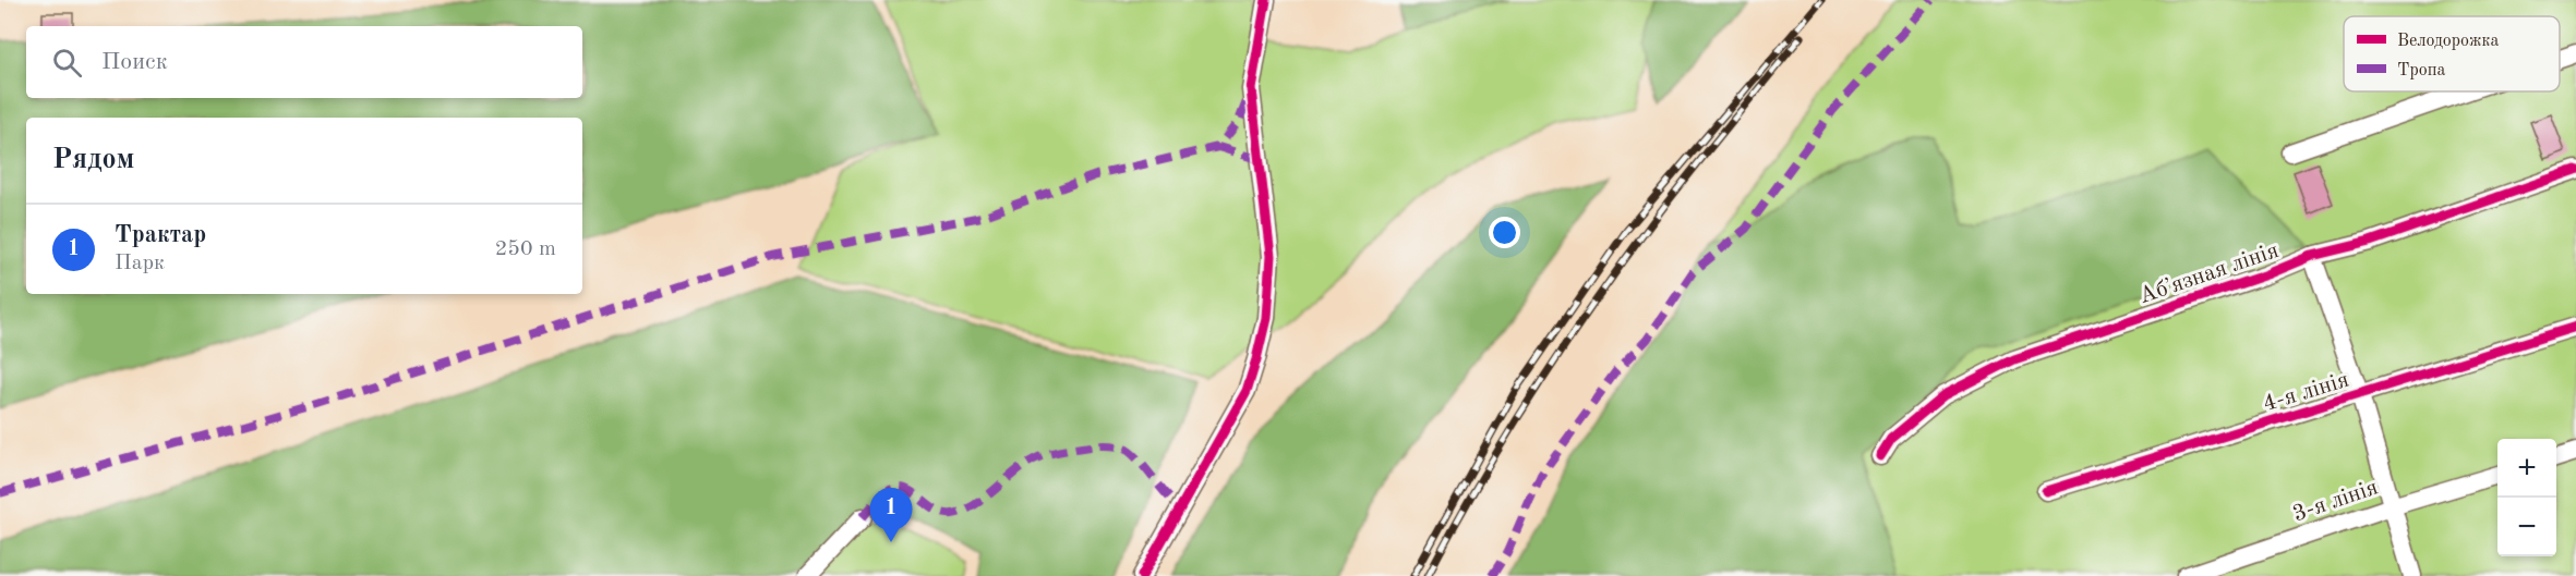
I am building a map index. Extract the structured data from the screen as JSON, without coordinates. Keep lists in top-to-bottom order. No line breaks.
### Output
{"streets":{"street":["Абʼязная лінія","4-я лінія","3-я лінія"]},"legend":["Велодорожка","Тропа"],"page":{"search":"Поиск","heading":"Рядом","list":[{"mark":"1","name":"Трактар","note":"Парк","value":"250 m"}],"map_buttons":["+","−"],"pins":"1"}}
